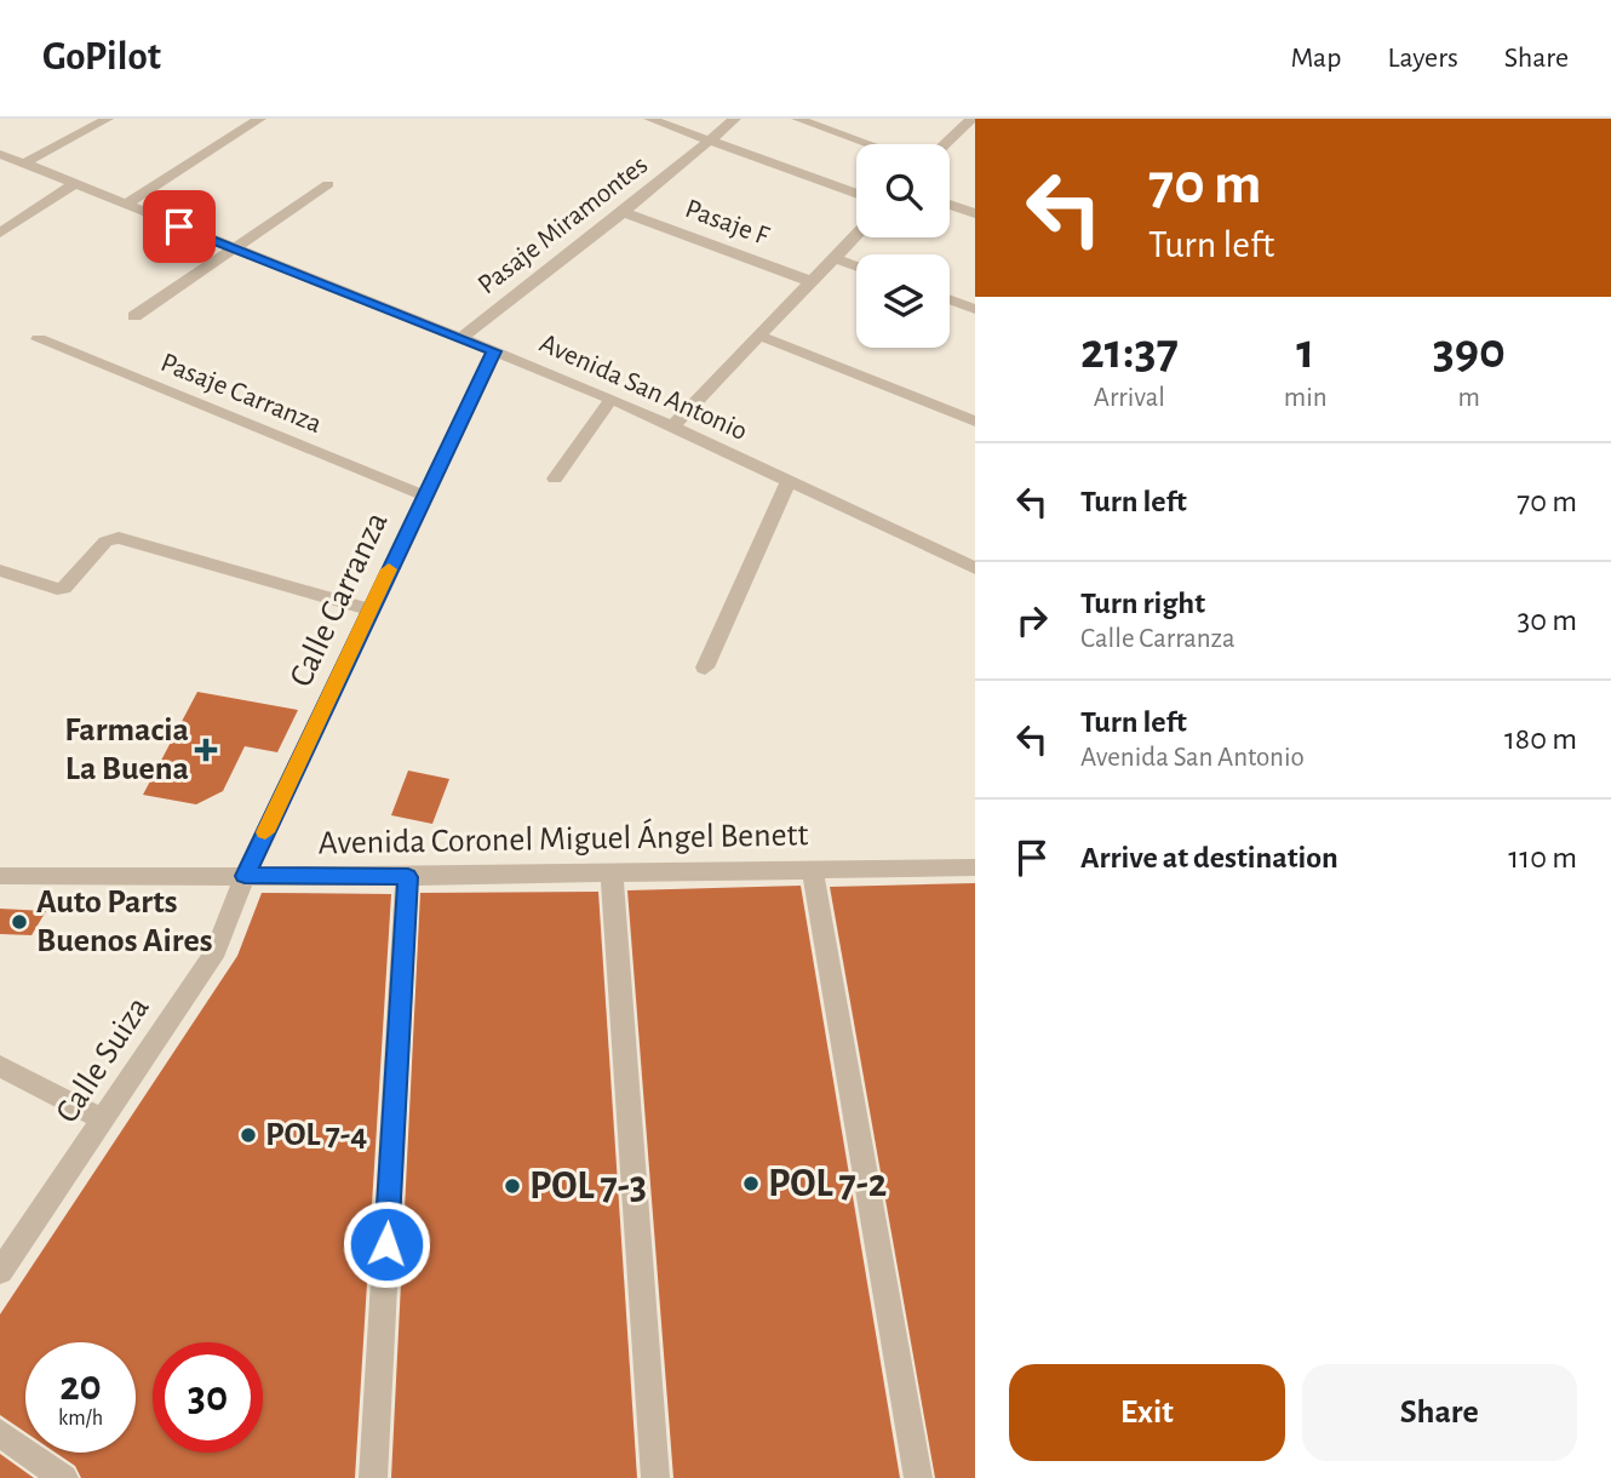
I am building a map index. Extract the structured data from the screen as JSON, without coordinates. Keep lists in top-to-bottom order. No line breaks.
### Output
{"streets":{"street":["Pasaje F","Pasaje Miramontes","Avenida San Antonio","Pasaje Carranza","Calle Carranza","Avenida Coronel Miguel Ángel Benett","Calle Suiza"]},"crossings":[["Pasaje F","Pasaje Miramontes"],["Pasaje Miramontes","Avenida San Antonio"],["Avenida San Antonio","Calle Carranza"],["Pasaje Carranza","Calle Carranza"],["Calle Carranza","Avenida Coronel Miguel Ángel Benett"],["Calle Carranza","Calle Suiza"],["Avenida Coronel Miguel Ángel Benett","Calle Suiza"]],"places":{"health":["Farmacia La Buena"],"other":["Auto Parts Buenos Aires","POL 7-4","POL 7-2","POL 7-3"]},"page":{"header":"GoPilot","nav":["Map","Layers","Share"],"turn":["70 m","Turn left"],"eta":["21:37","Arrival","1","min","390","m"],"list":[{"name":"Turn left","value":"70 m"},{"name":"Turn right","note":"Calle Carranza","value":"30 m"},{"name":"Turn left","note":"Avenida San Antonio","value":"180 m"},{"name":"Arrive at destination","value":"110 m"}],"speed":"20 km/h","limit":"30","buttons":["Exit","Share"]}}
